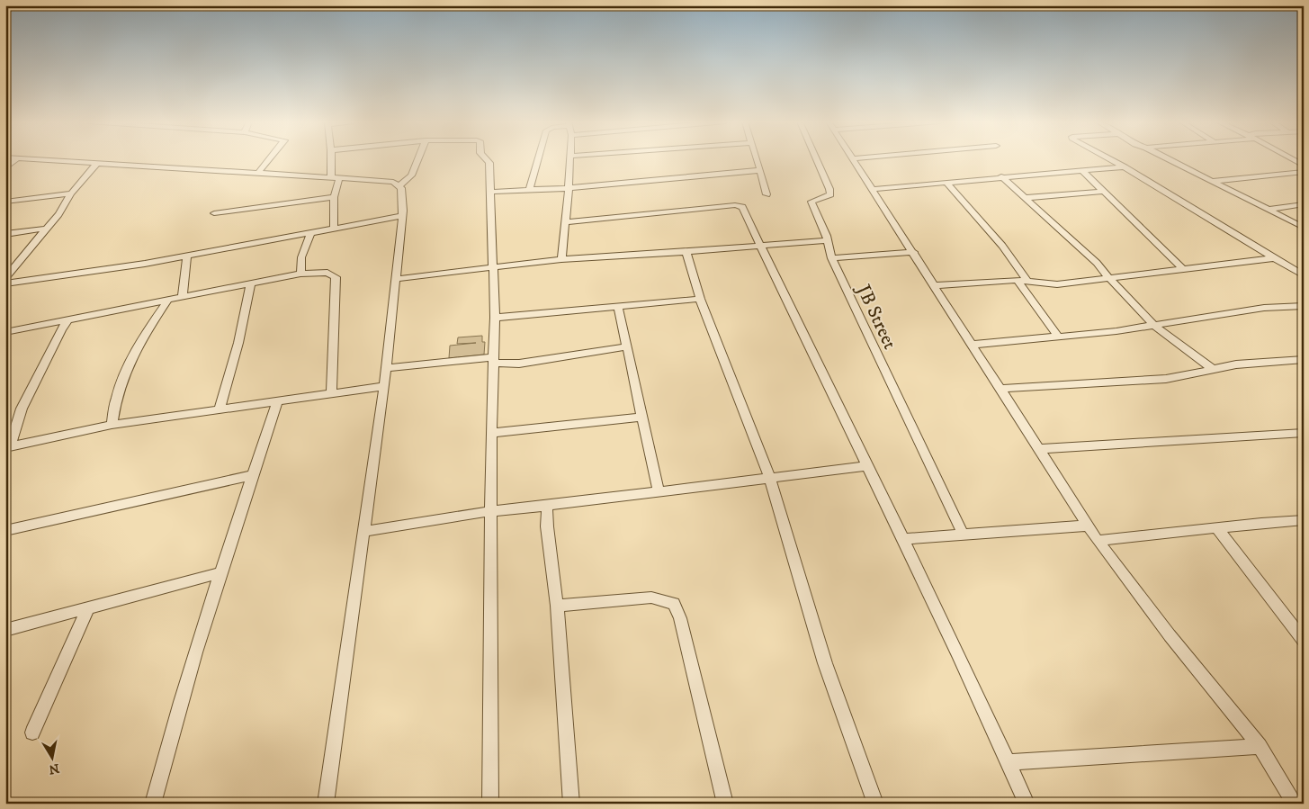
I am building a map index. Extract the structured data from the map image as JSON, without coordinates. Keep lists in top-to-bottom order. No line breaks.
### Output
{"streets":{"street":["JB Street"]},"north":"bottom"}
